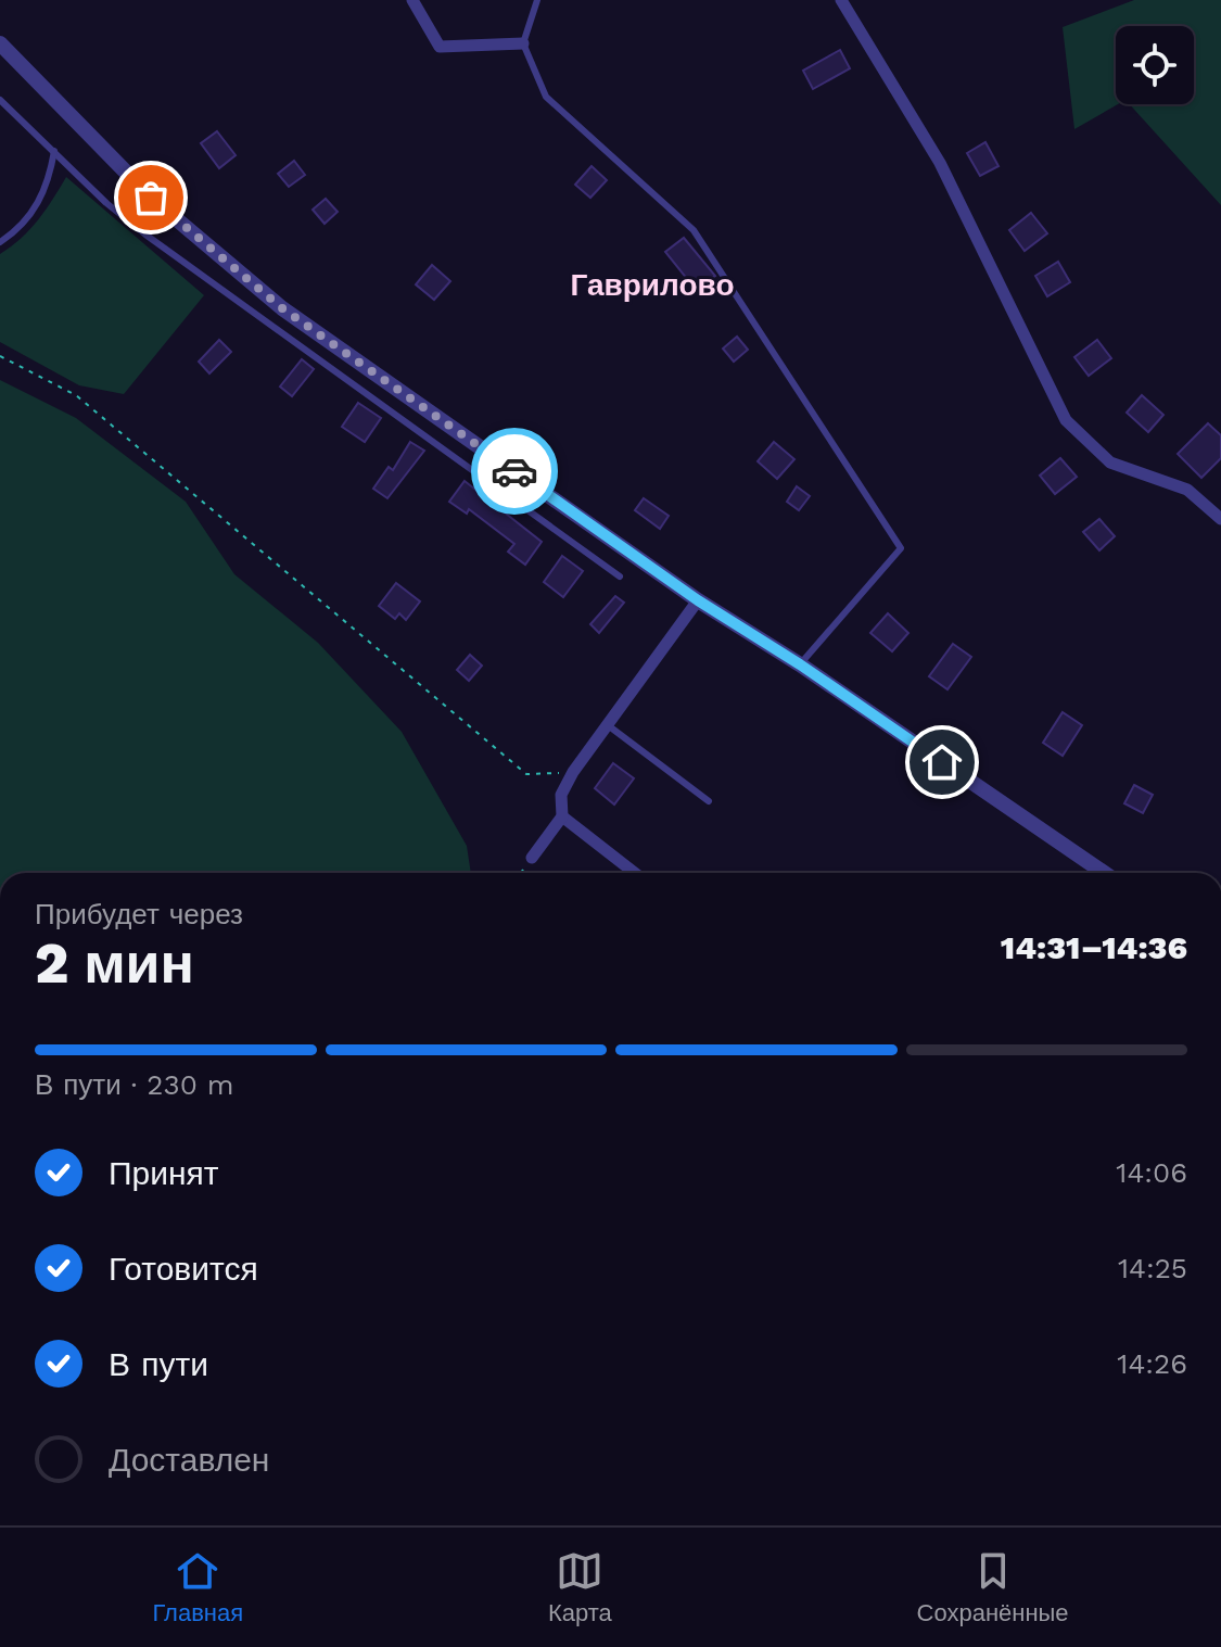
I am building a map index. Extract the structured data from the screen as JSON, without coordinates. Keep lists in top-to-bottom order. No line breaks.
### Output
{"districts":["Гаврилово"],"page":{"heading":["2 мин","Прибудет через","14:31–14:36"],"bar":"В пути · 230 m","list":[["Принят","14:06"],["Готовится","14:25"],["В пути","14:26"],"Доставлен"],"tabs":["Главная","Карта","Сохранённые"]}}
